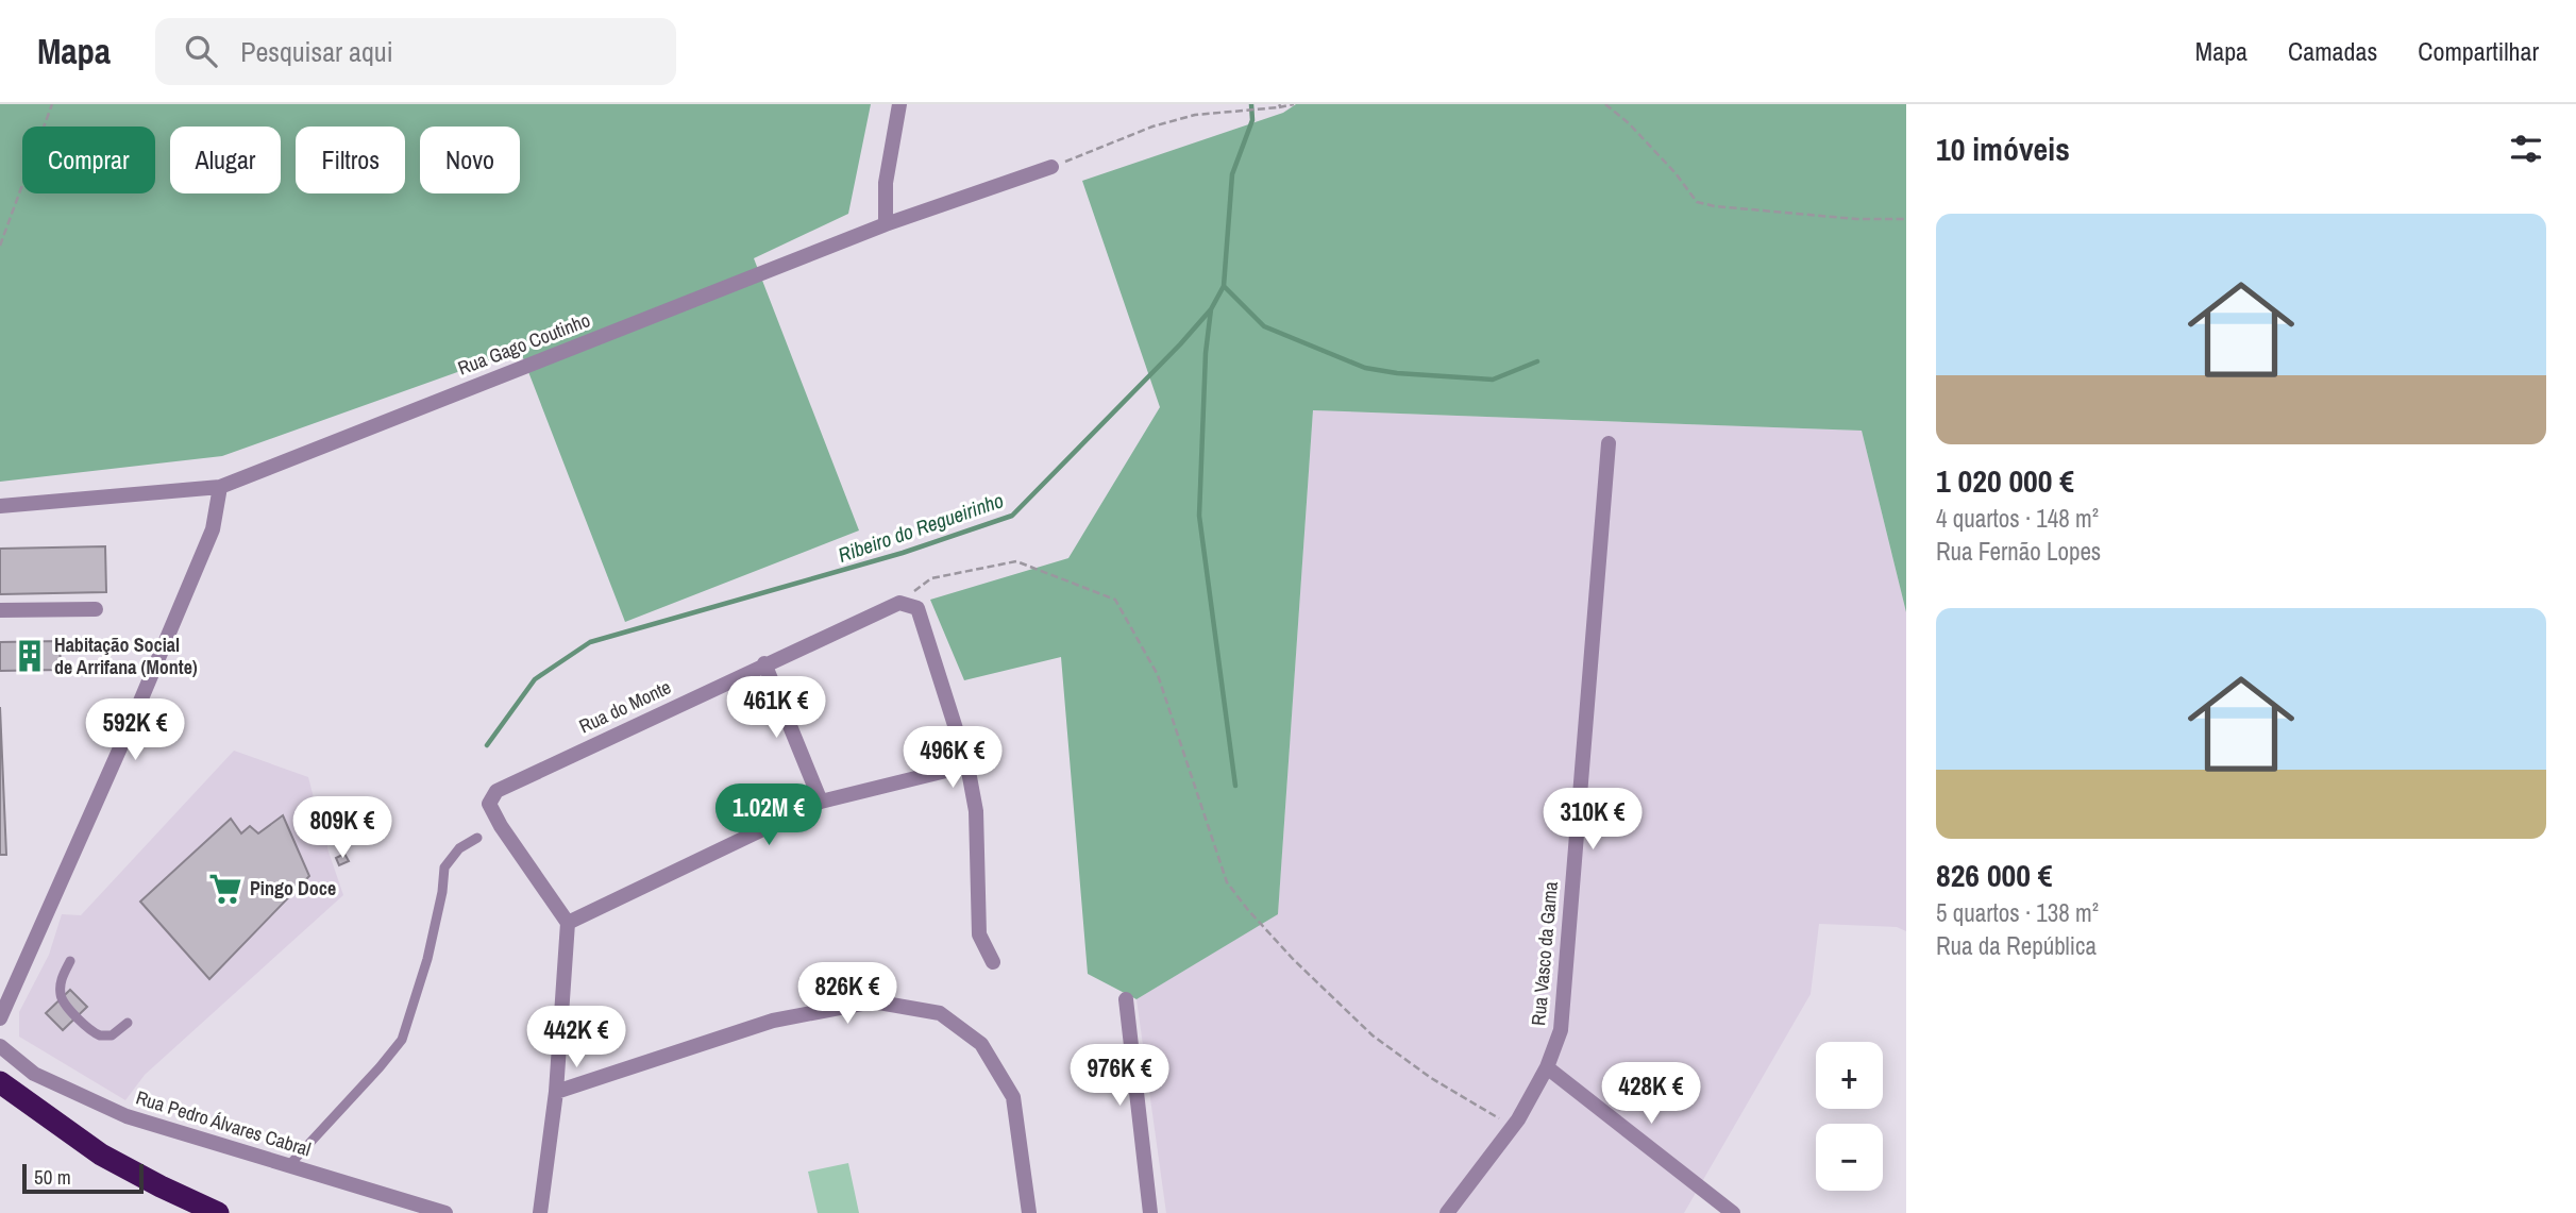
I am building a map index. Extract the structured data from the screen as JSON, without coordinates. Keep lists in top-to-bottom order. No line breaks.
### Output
{"streets":{"street":["Rua Gago Coutinho","Rua do Monte","Rua Vasco da Gama","Rua Pedro Álvares Cabral"]},"water":["Ribeiro do Regueirinho"],"places":{"building":["Habitação Social de Arrifana (Monte)"],"supermarket":["Pingo Doce"]},"scale_bar":"50 m","page":{"header":"Mapa","search":"Pesquisar aqui","nav":["Mapa","Camadas","Compartilhar"],"heading":"10 imóveis","chip":["Comprar","Alugar","Filtros","Novo"],"list":[{"name":"1 020 000 €","note":"4 quartos · 148 m² · Rua Fernão Lopes"},{"name":"826 000 €","note":"5 quartos · 138 m² · Rua da República"}],"price":["461K €","592K €","496K €","1.02M €","310K €","809K €","826K €","442K €","976K €","428K €"],"map_buttons":["+","−"],"scale":"50 m"}}
